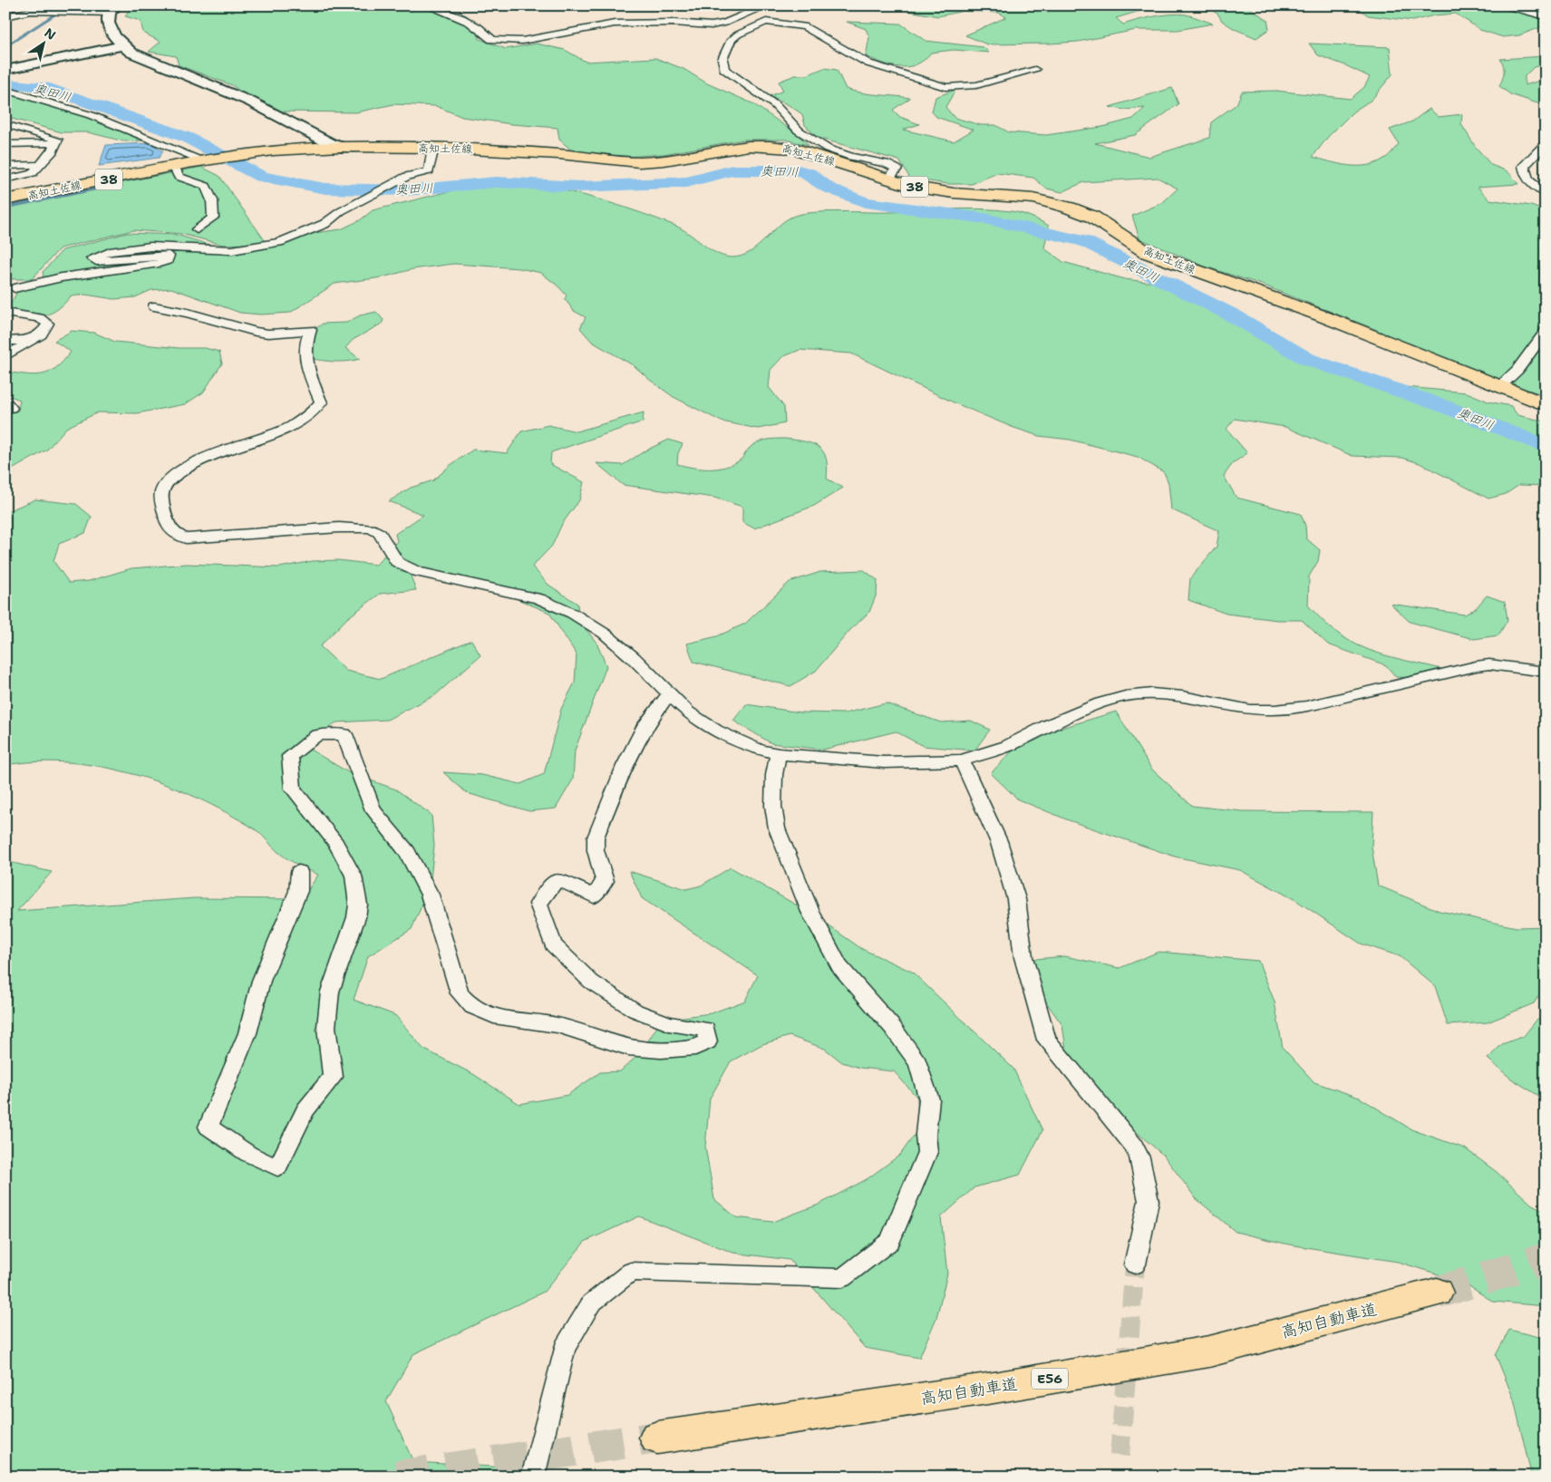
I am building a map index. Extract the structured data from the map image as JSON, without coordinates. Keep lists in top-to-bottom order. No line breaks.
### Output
{"streets":{"main road":["高知土佐線","38","高知自動車道","E56"]},"water":["奥田川"],"north":"top right"}
